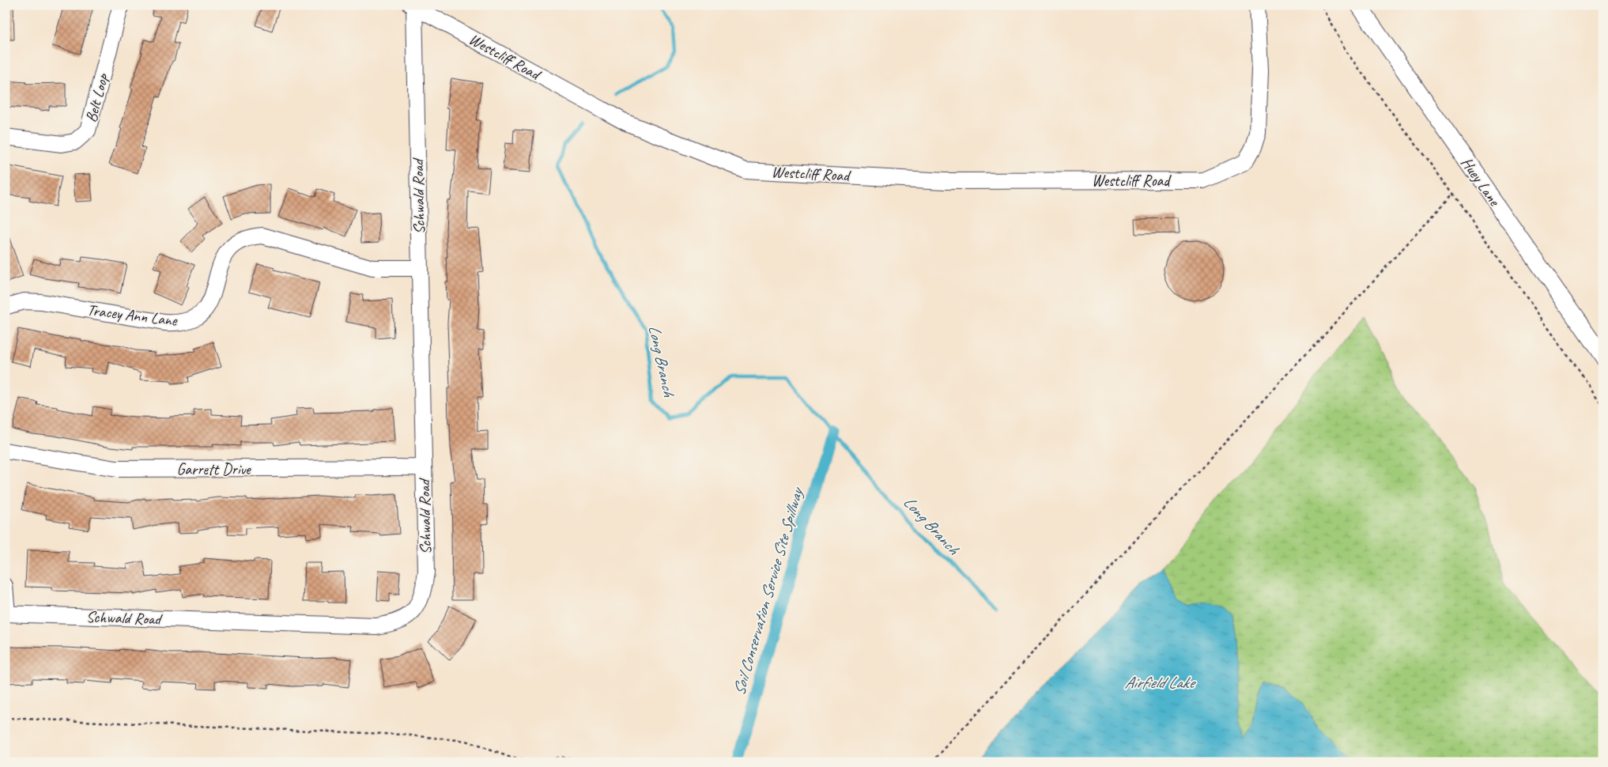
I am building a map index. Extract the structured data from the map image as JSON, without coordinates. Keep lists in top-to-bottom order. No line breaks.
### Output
{"streets":{"street":["Westcliff Road","Belt Loop","Huey Lane","Schwald Road","Tracey Ann Lane","Garrett Drive"]},"crossings":[["Westcliff Road","Schwald Road"],["Schwald Road","Tracey Ann Lane"],["Schwald Road","Garrett Drive"]],"water":["Long Branch","Soil Conservation Service Site Spillway","Airfield Lake"]}
